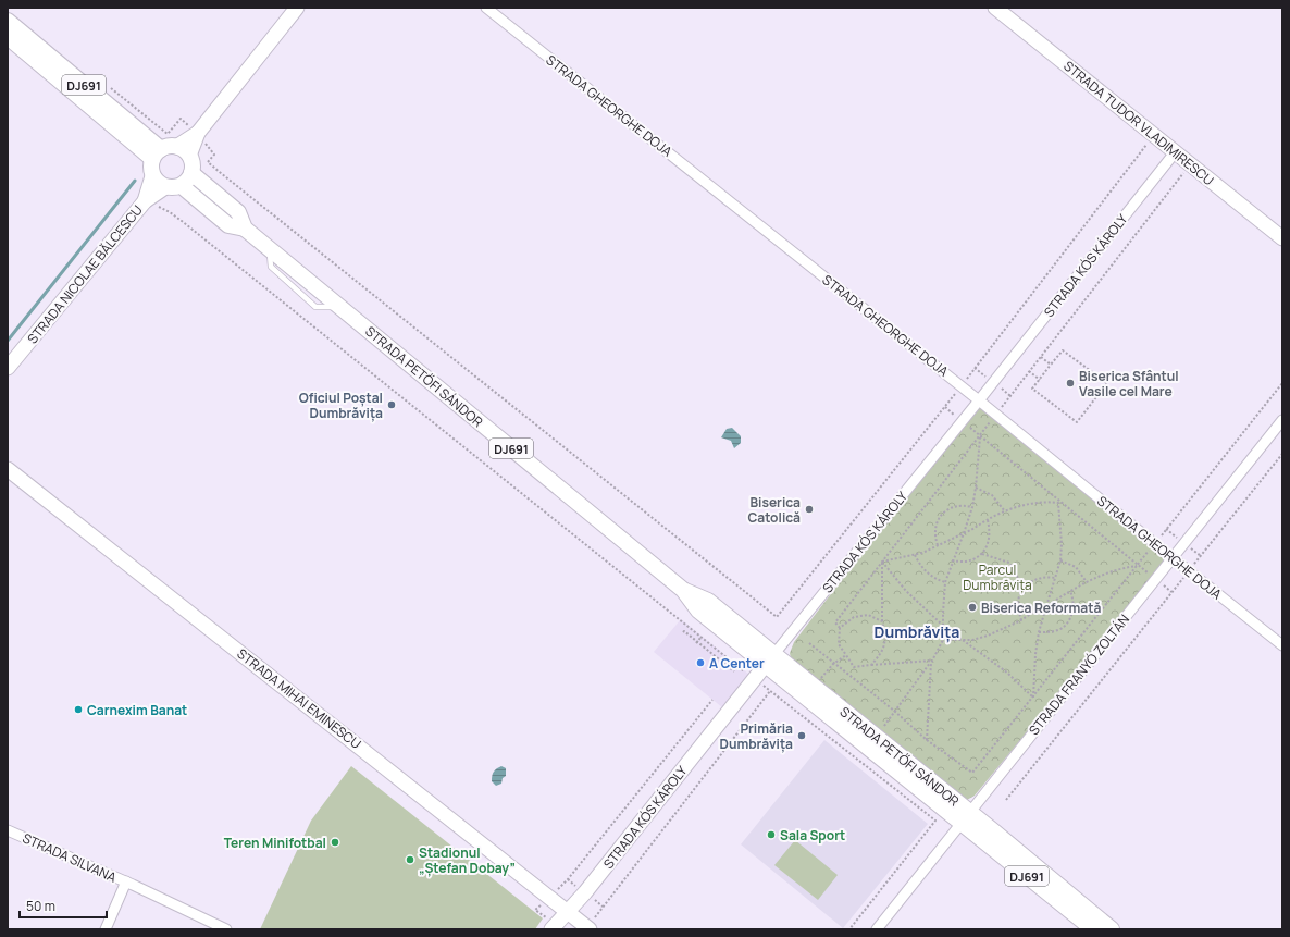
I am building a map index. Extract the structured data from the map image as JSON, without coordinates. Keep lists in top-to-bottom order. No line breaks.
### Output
{"streets":{"main road":["DJ691","STRADA PETŐFI SÁNDOR"],"street":["STRADA GHEORGHE DOJA","STRADA TUDOR VLADIMIRESCU","STRADA KÓS KÁROLY","STRADA NICOLAE BĂLCESCU","STRADA FRANYÓ ZOLTÁN","STRADA MIHAI EMINESCU","STRADA SILVANA"]},"crossings":[["DJ691","STRADA NICOLAE BĂLCESCU"],["DJ691","STRADA PETŐFI SÁNDOR"],["STRADA GHEORGHE DOJA","STRADA KÓS KÁROLY"],["STRADA GHEORGHE DOJA","STRADA FRANYÓ ZOLTÁN"],["STRADA TUDOR VLADIMIRESCU","STRADA KÓS KÁROLY"],["STRADA KÓS KÁROLY","STRADA PETŐFI SÁNDOR"],["STRADA KÓS KÁROLY","STRADA MIHAI EMINESCU"],["STRADA NICOLAE BĂLCESCU","STRADA PETŐFI SÁNDOR"],["STRADA PETŐFI SÁNDOR","STRADA FRANYÓ ZOLTÁN"]],"districts":["Dumbrăvița"],"parks":["Parcul Dumbrăvița"],"places":["Biserica Sfântul Vasile cel Mare","Oficiul Poștal Dumbrăvița","Biserica Catolică","Biserica Reformată","A Center","Carnexim Banat","Primăria Dumbrăvița","Sala Sport","Teren Minifotbal","Stadionul „Ștefan Dobay”"],"scale_bar":"50 m"}
